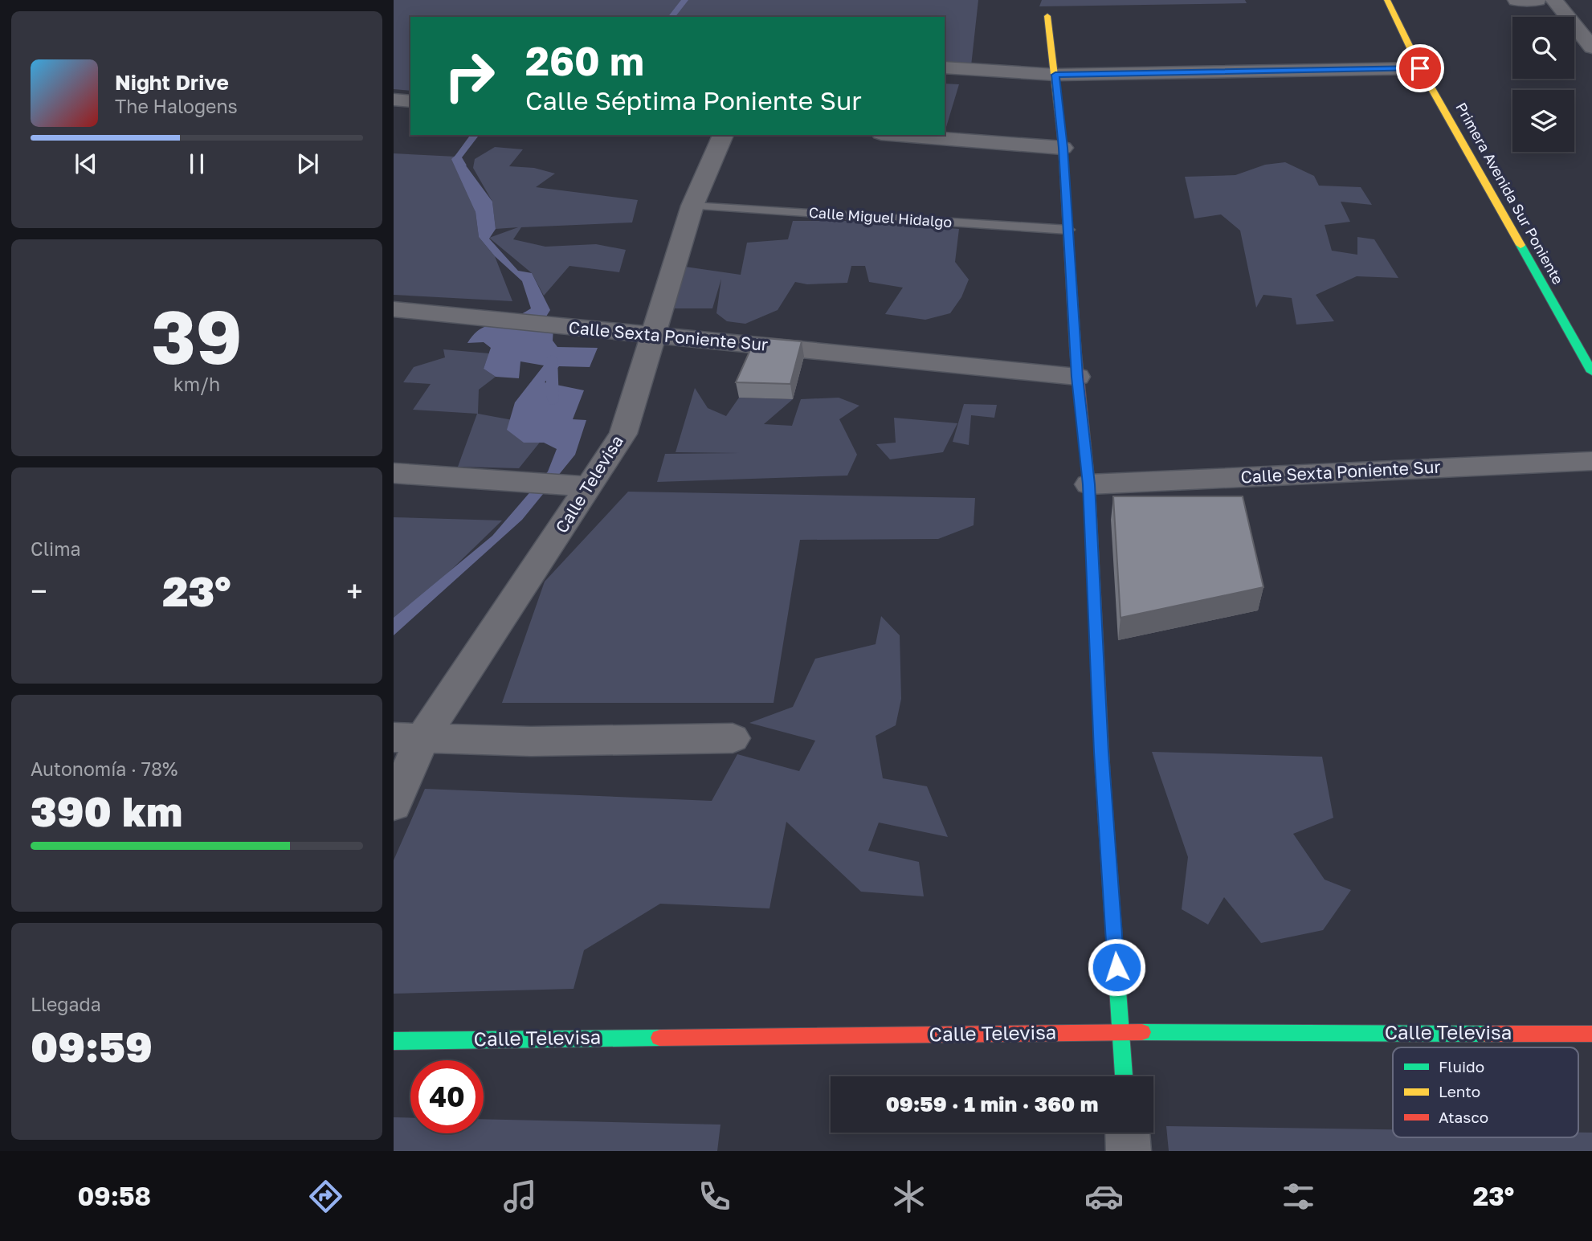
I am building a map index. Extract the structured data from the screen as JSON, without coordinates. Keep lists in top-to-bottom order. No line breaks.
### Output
{"streets":{"street":["Primera Avenida Sur Poniente","Calle Sexta Poniente Sur","Calle Televisa"],"lane":["Calle Miguel Hidalgo"]},"crossings":[["Calle Miguel Hidalgo","Calle Televisa"],["Calle Sexta Poniente Sur","Calle Televisa"]],"legend":["Fluido","Lento","Atasco"],"page":{"turn":["260 m","Calle Séptima Poniente Sur"],"song":["Night Drive","The Halogens"],"tile":[["39","km/h"],"Clima",["Autonomía · 78%","390 km"],["Llegada","09:59"]],"heat":["−","23°","+"],"limit":"40","trip":"09:59 · 1 min · 360 m","tabs":["09:58","23°"]}}
